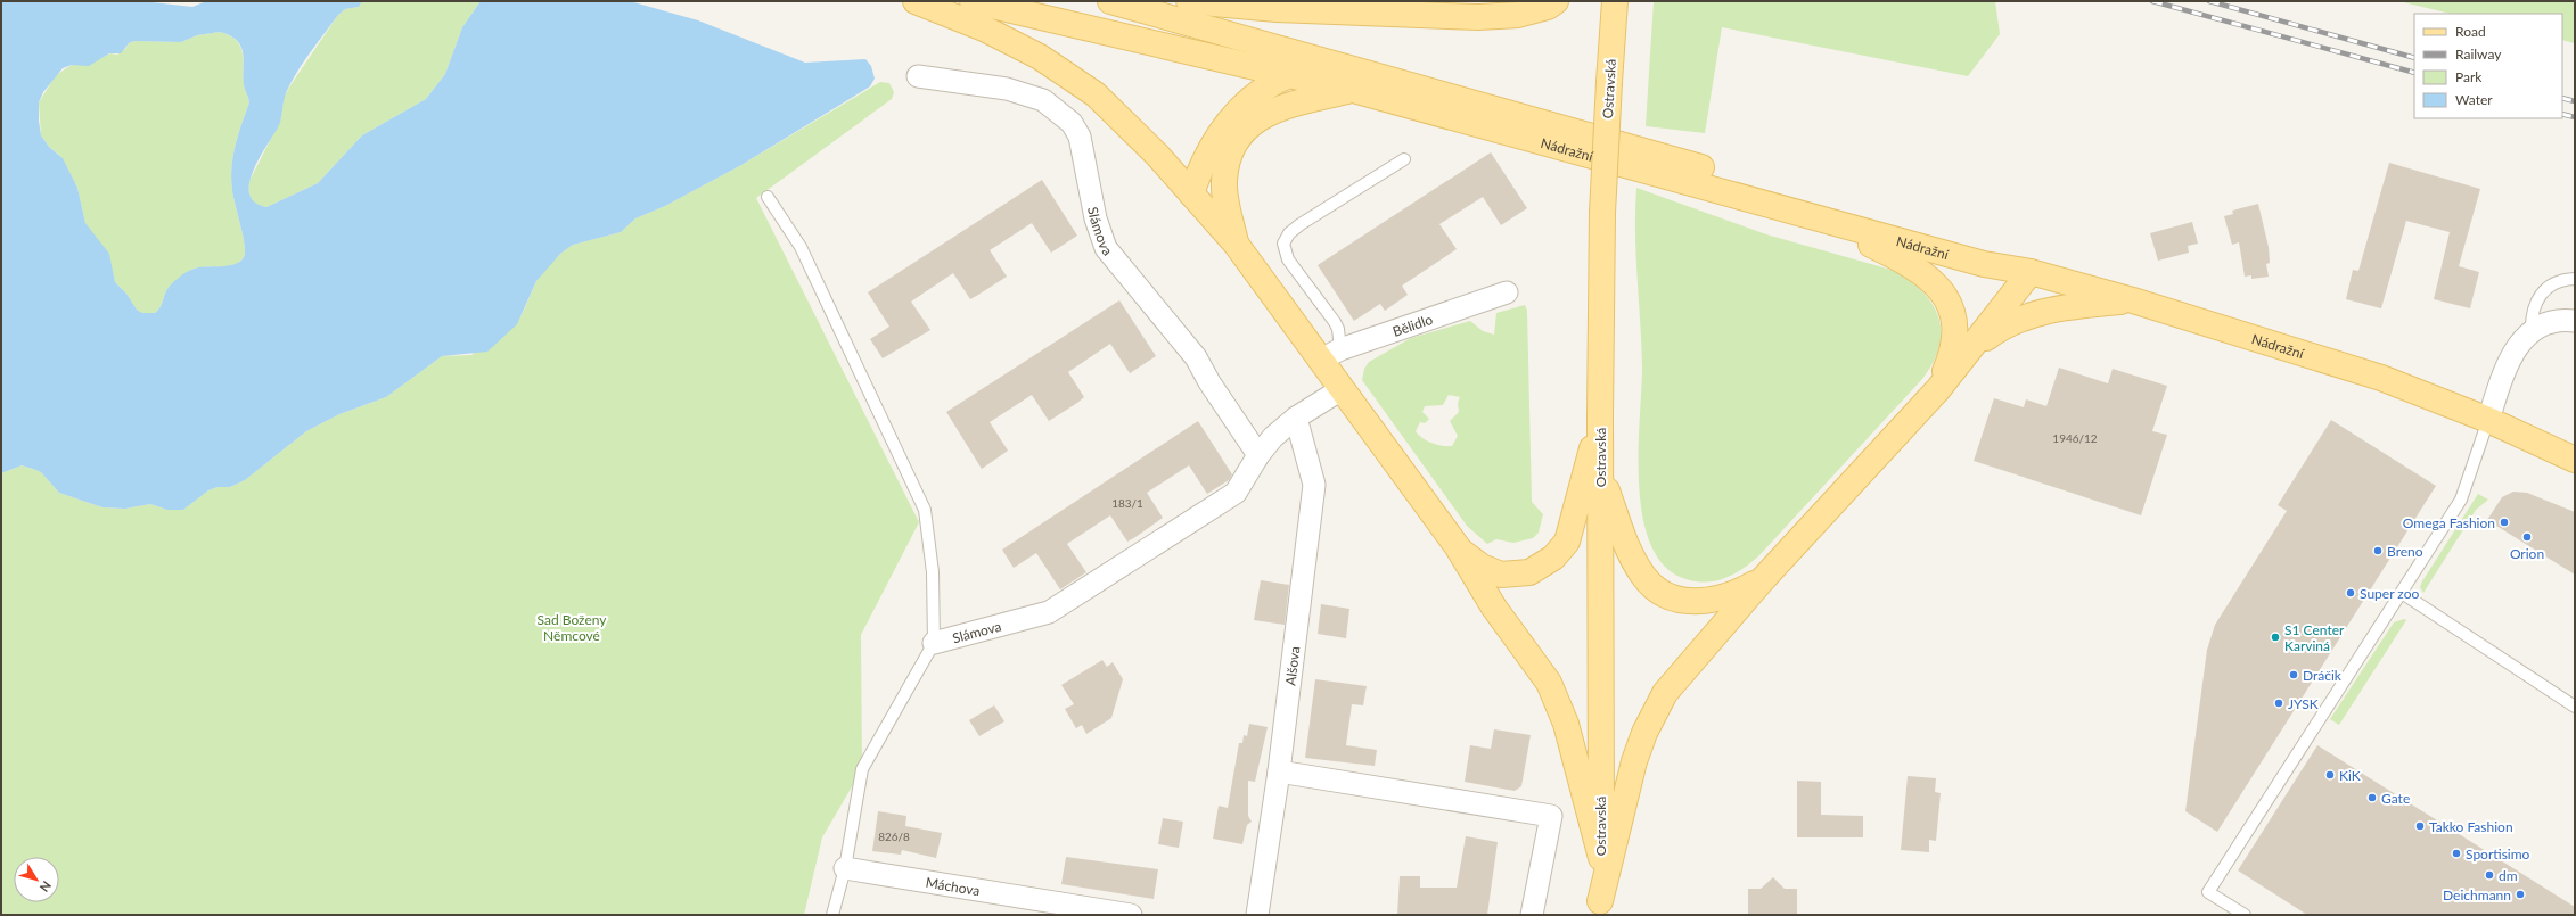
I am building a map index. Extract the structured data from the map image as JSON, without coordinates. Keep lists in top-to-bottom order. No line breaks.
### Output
{"streets":{"main road":["Ostravská","Nádražní"],"street":["Slámova","Bělidlo","Alšova","Máchova"]},"crossings":[["Slámova","Alšova"],["Slámova","Máchova"]],"parks":["Sad Boženy Němcové"],"places":["Omega Fashion","Orion","Breno","Super zoo","S1 Center Karviná","Dráčik","JYSK","KiK","Gate","Takko Fashion","Sportisimo","dm","Deichmann"],"house_numbers":["1946/12","183/1","826/8"],"legend":["Road","Railway","Park","Water"],"north":"bottom right"}
